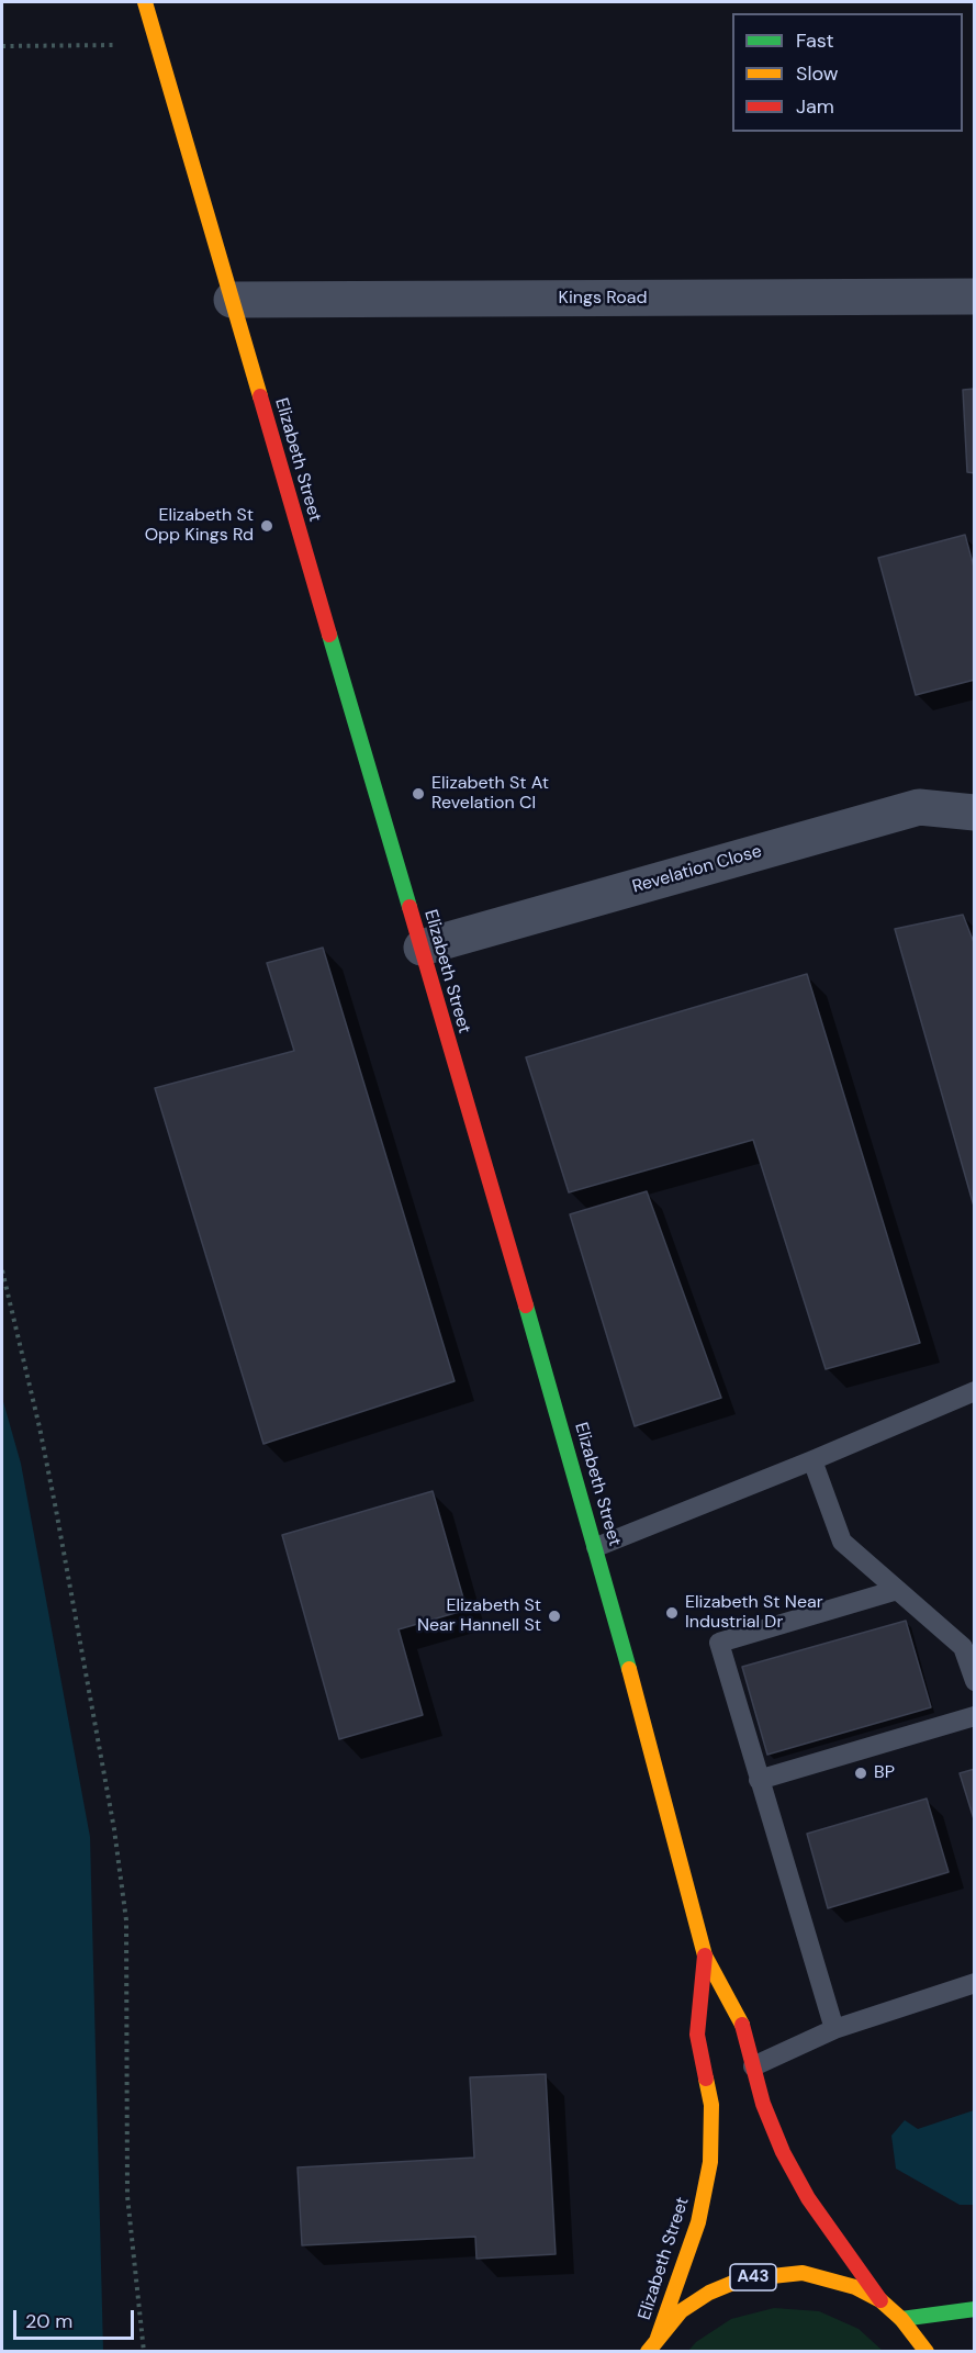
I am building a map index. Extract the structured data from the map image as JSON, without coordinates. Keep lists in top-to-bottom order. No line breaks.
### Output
{"streets":{"main road":["Elizabeth Street","A43"],"street":["Kings Road","Revelation Close"]},"crossings":[["Kings Road","Elizabeth Street"],["Elizabeth Street","Revelation Close"],["Elizabeth Street","A43"]],"places":["Elizabeth St Opp Kings Rd","Elizabeth St At Revelation Cl","Elizabeth St Near Industrial Dr","Elizabeth St Near Hannell St","BP"],"legend":["Fast","Slow","Jam"],"scale_bar":"20 m"}
